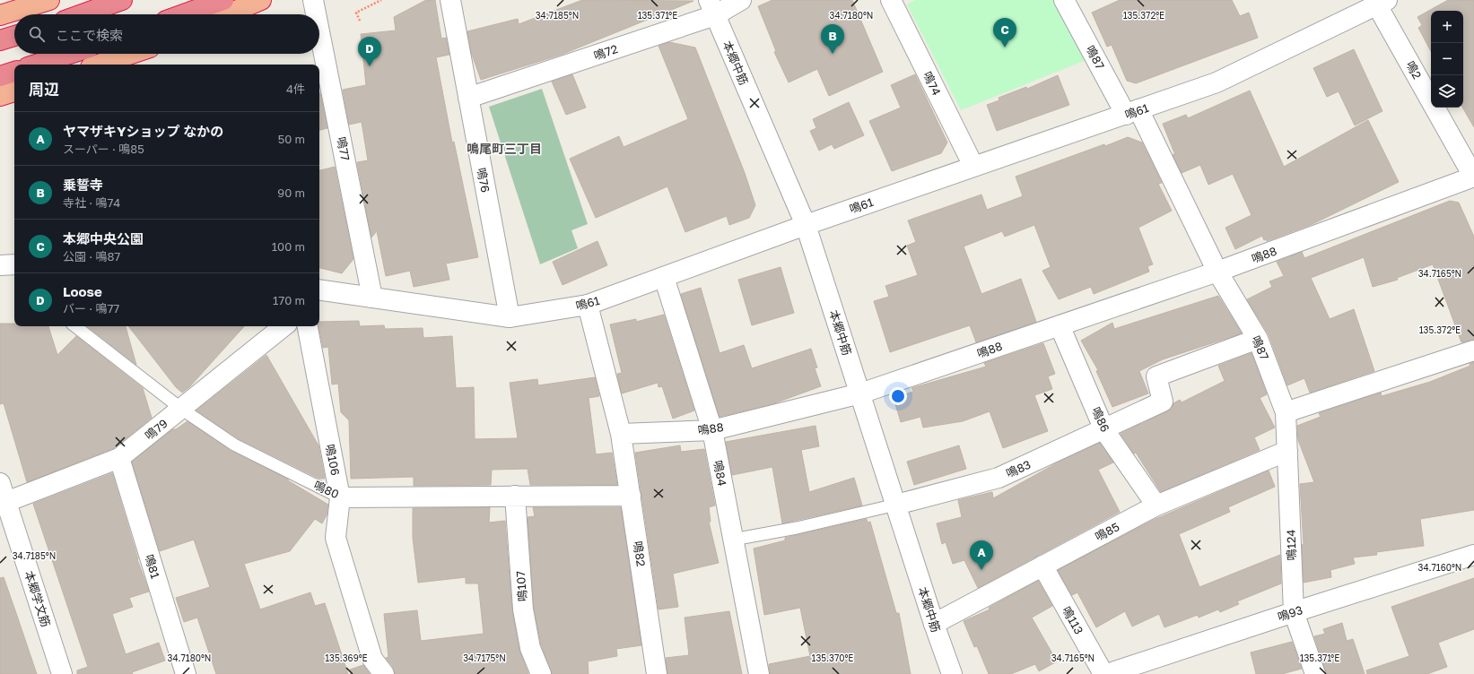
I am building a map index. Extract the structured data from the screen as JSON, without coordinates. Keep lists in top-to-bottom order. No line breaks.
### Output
{"streets":{"street":["鳴72","鳴87","本郷中筋","鳴2","鳴74","鳴61","鳴77","鳴76","鳴88","鳴86","鳴79","鳴106","鳴83","鳴84","鳴80","鳴85","鳴124","鳴82","鳴81","鳴107","本郷学文筋","鳴93","鳴113"]},"crossings":[["鳴72","本郷中筋"],["鳴72","鳴76"],["鳴87","鳴61"],["鳴87","鳴88"],["鳴87","鳴83"],["鳴87","鳴124"],["本郷中筋","鳴61"],["本郷中筋","鳴88"],["本郷中筋","鳴83"],["本郷中筋","鳴85"],["鳴2","鳴61"],["鳴2","鳴88"],["鳴74","鳴61"],["鳴61","鳴77"],["鳴61","鳴76"],["鳴61","鳴84"],["鳴88","鳴86"],["鳴88","鳴84"],["鳴88","鳴82"],["鳴86","鳴83"],["鳴86","鳴85"],["鳴79","鳴80"],["鳴79","鳴81"],["鳴79","本郷学文筋"],["鳴106","鳴80"],["鳴83","鳴84"],["鳴80","鳴82"],["鳴80","鳴107"],["鳴85","鳴124"],["鳴85","鳴113"],["鳴124","鳴93"],["鳴93","鳴113"]],"districts":["鳴尾町三丁目"],"page":{"map_buttons":["+","−"],"search":"ここで検索","pins":["C","B","D","A"],"heading":["周辺","4件"],"list":[{"mark":"A","name":"ヤマザキYショップ なかの","note":"スーパー · 鳴85","value":"50 m"},{"mark":"B","name":"乗誓寺","note":"寺社 · 鳴74","value":"90 m"},{"mark":"C","name":"本郷中央公園","note":"公園 · 鳴87","value":"100 m"},{"mark":"D","name":"Loose","note":"バー · 鳴77","value":"170 m"}]},"coordinates":["135.371°E","34.7185°N","34.7180°N","135.372°E","34.7165°N","34.7160°N","34.7175°N","135.369°E","135.370°E"]}
